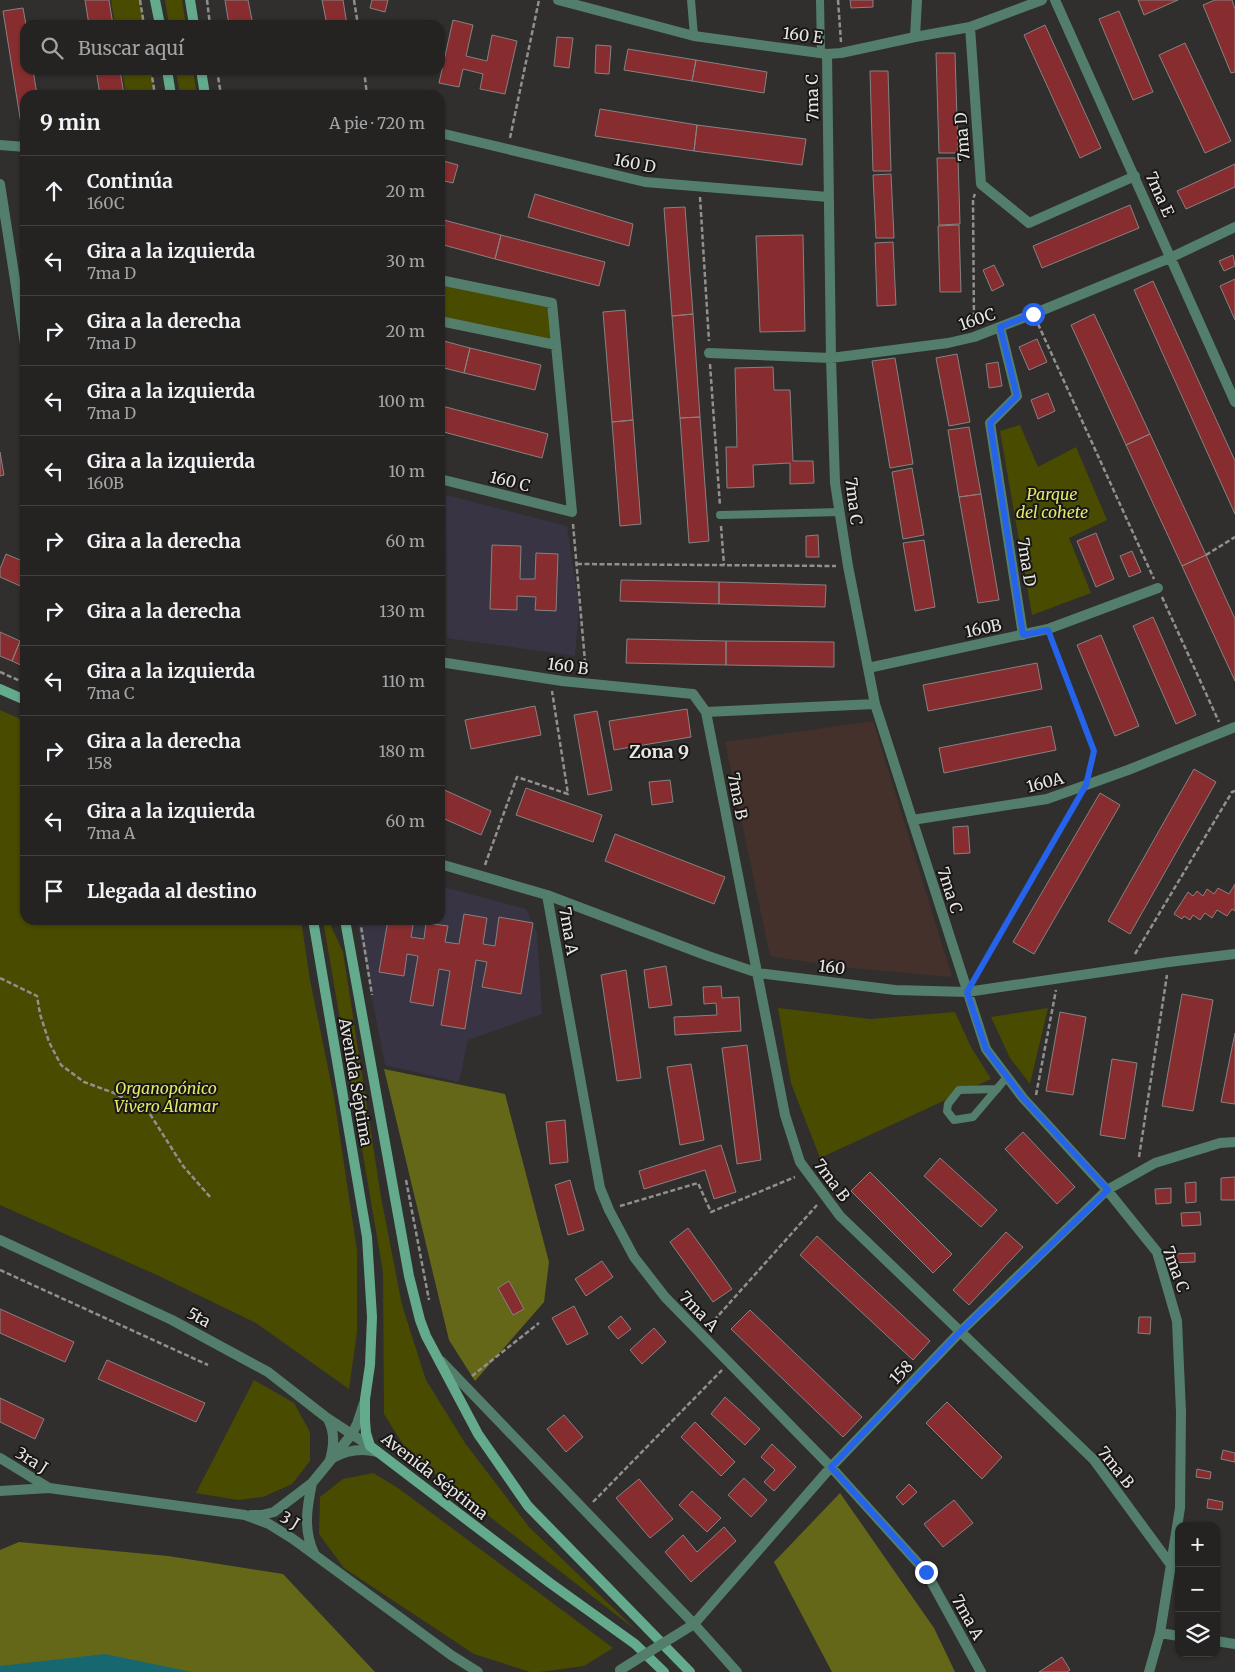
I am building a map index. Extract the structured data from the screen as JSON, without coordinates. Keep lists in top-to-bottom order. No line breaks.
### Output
{"streets":{"main road":["Avenida Séptima"],"street":["160 E","7ma C","7ma D","160 D","7ma E","160C","160 C","160B","160 B","160A","7ma B","7ma A","160","5ta","158","3ra J","3 J"]},"crossings":[["160 E","7ma C"],["160 E","7ma D"],["7ma C","160 D"],["7ma C","160C"],["7ma C","160B"],["7ma C","160A"],["7ma C","7ma B"],["7ma C","160"],["7ma C","158"],["7ma D","7ma E"],["7ma D","160C"],["7ma D","160B"],["7ma E","160C"],["160 B","7ma B"],["7ma B","160"],["7ma B","158"],["7ma A","160"],["7ma A","158"],["Avenida Séptima","5ta"],["Avenida Séptima","158"],["3ra J","3 J"]],"districts":["Zona 9"],"parks":["Parque del cohete","Organopónico Vivero Alamar"],"page":{"search":"Buscar aquí","heading":["9 min","A pie · 720 m"],"list":[["Continúa","160C","20 m"],["Gira a la izquierda","7ma D","30 m"],["Gira a la derecha","7ma D","20 m"],["Gira a la izquierda","7ma D","100 m"],["Gira a la izquierda","160B","10 m"],["Gira a la derecha","60 m"],["Gira a la derecha","130 m"],["Gira a la izquierda","7ma C","110 m"],["Gira a la derecha","158","180 m"],["Gira a la izquierda","7ma A","60 m"],"Llegada al destino"],"map_buttons":["+","−"]}}
